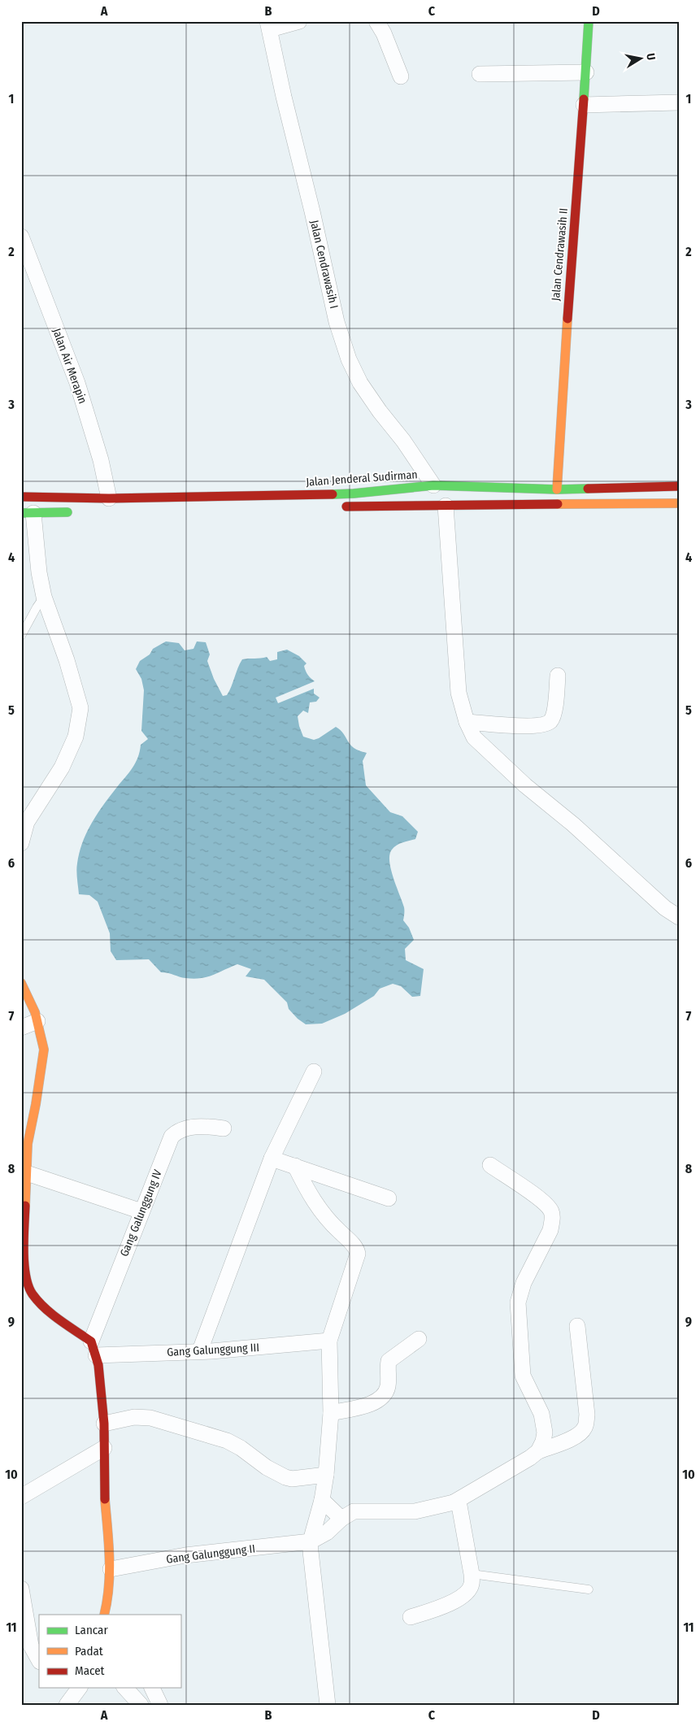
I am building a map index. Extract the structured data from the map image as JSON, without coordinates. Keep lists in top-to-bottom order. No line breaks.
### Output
{"streets":{"main road":["Jalan Cendrawasih II","Jalan Jenderal Sudirman"],"street":["Jalan Cendrawasih I","Jalan Air Merapin","Gang Galunggung IV","Gang Galunggung III","Gang Galunggung II"]},"crossings":[["Jalan Cendrawasih II","Jalan Jenderal Sudirman"],["Jalan Cendrawasih I","Jalan Jenderal Sudirman"],["Jalan Air Merapin","Jalan Jenderal Sudirman"],["Gang Galunggung IV","Gang Galunggung III"]],"legend":["Lancar","Padat","Macet"],"north":"right","grid":{"columns":["A","B","C","D"],"rows":["1","2","3","4","5","6","7","8","9","10","11"]}}
